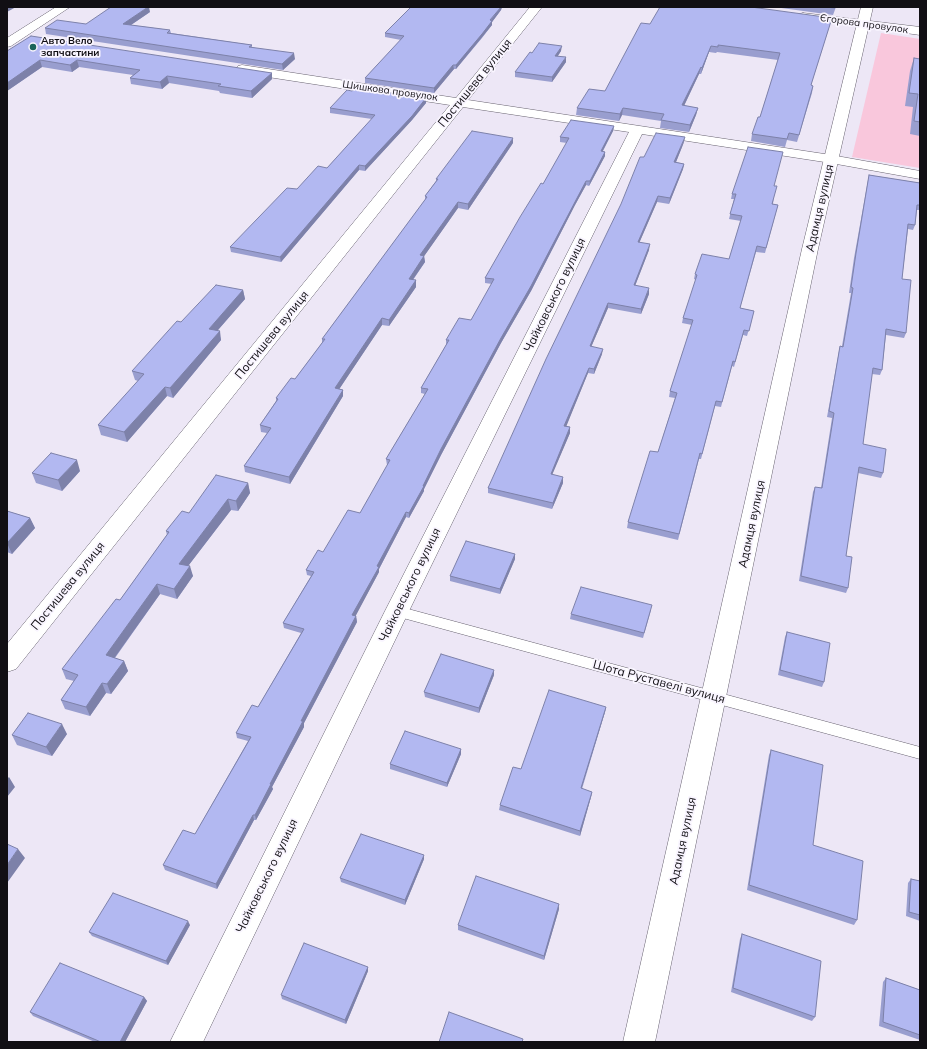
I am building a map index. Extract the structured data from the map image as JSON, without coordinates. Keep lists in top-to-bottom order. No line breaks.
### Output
{"streets":{"street":["Єгорова провулок","Постишева вулиця","Шишкова провулок","Адамця вулиця","Чайковського вулиця"],"lane":["Шота Руставелі вулиця"]},"crossings":[["Єгорова провулок","Адамця вулиця"],["Постишева вулиця","Шишкова провулок"],["Шишкова провулок","Адамця вулиця"],["Шишкова провулок","Чайковського вулиця"],["Адамця вулиця","Шота Руставелі вулиця"],["Чайковського вулиця","Шота Руставелі вулиця"]],"places":["Авто Вело запчастини"]}
